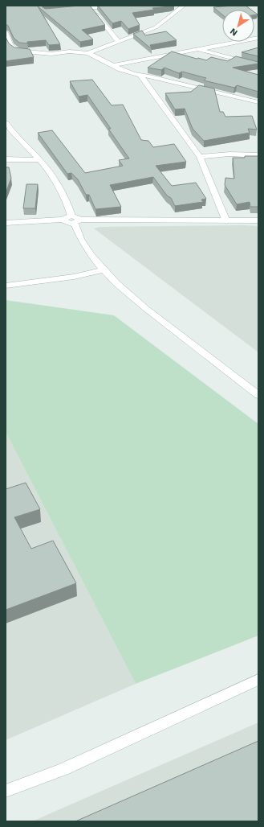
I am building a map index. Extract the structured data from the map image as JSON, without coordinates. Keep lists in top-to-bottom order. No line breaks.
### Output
{"north":"bottom left"}
